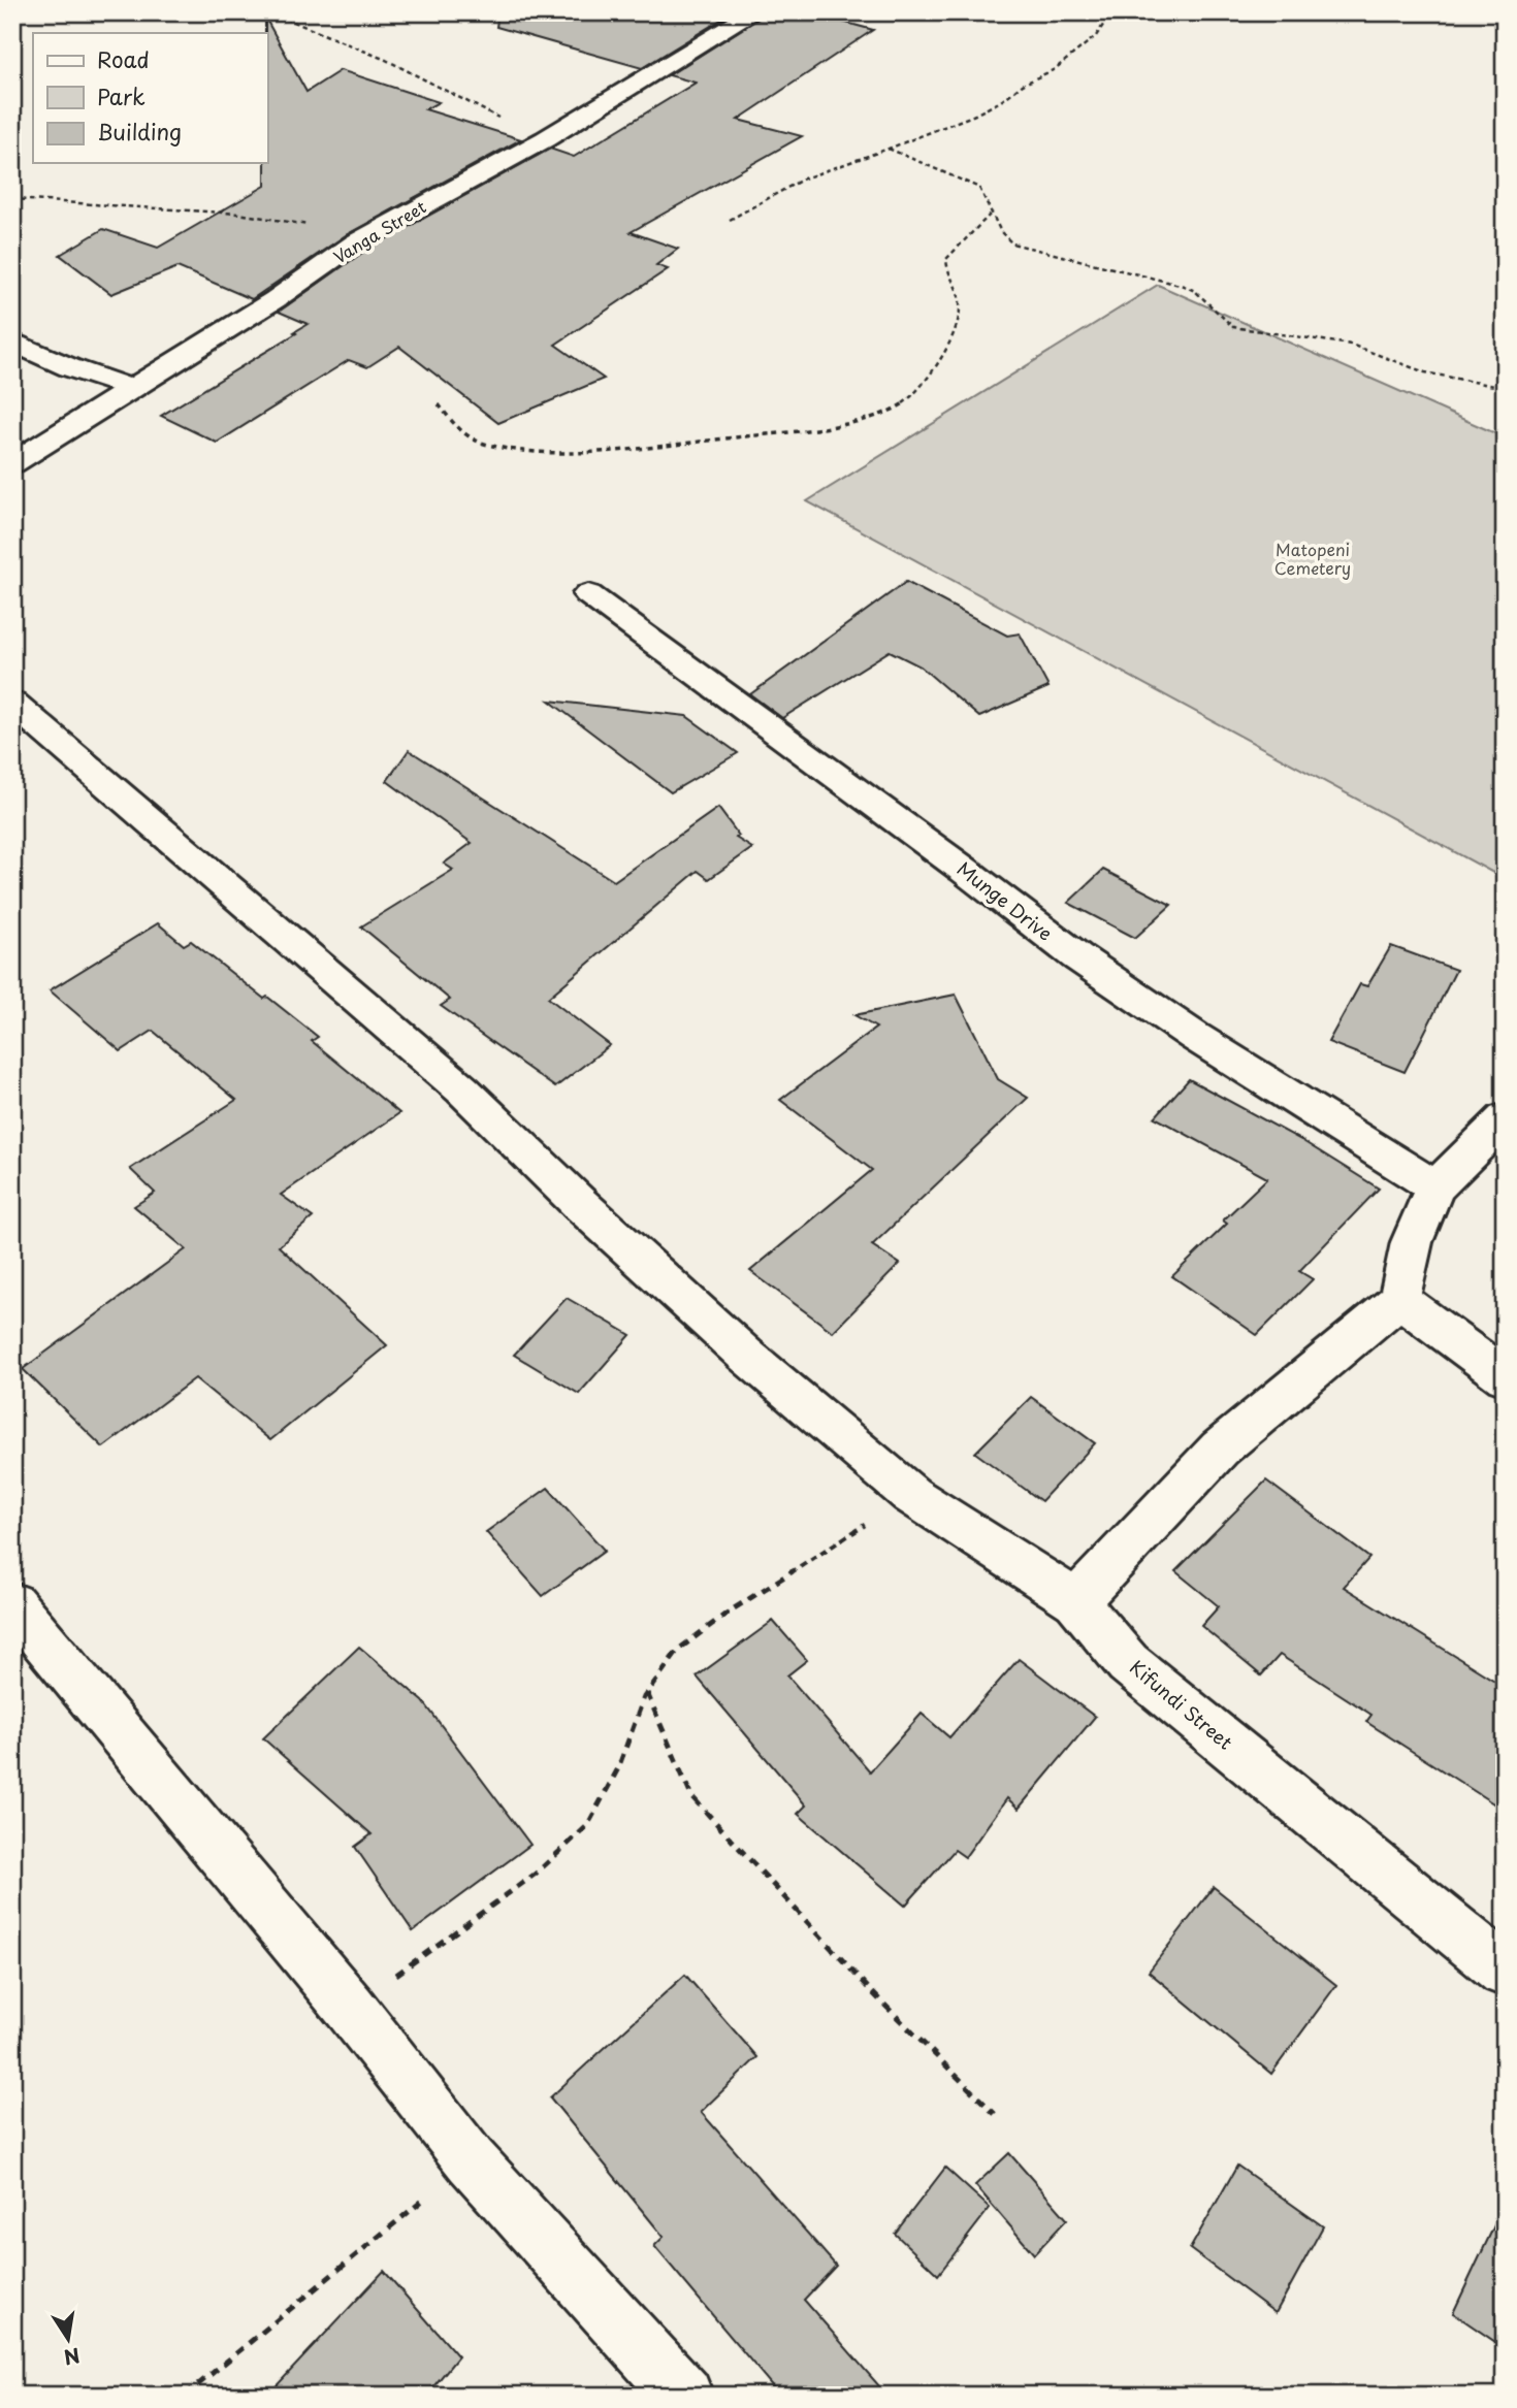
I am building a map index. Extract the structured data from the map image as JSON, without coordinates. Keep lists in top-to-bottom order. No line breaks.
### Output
{"streets":{"street":["Vanga Street","Munge Drive","Kifundi Street"]},"parks":["Matopeni Cemetery"],"legend":["Road","Park","Building"],"north":"bottom"}
